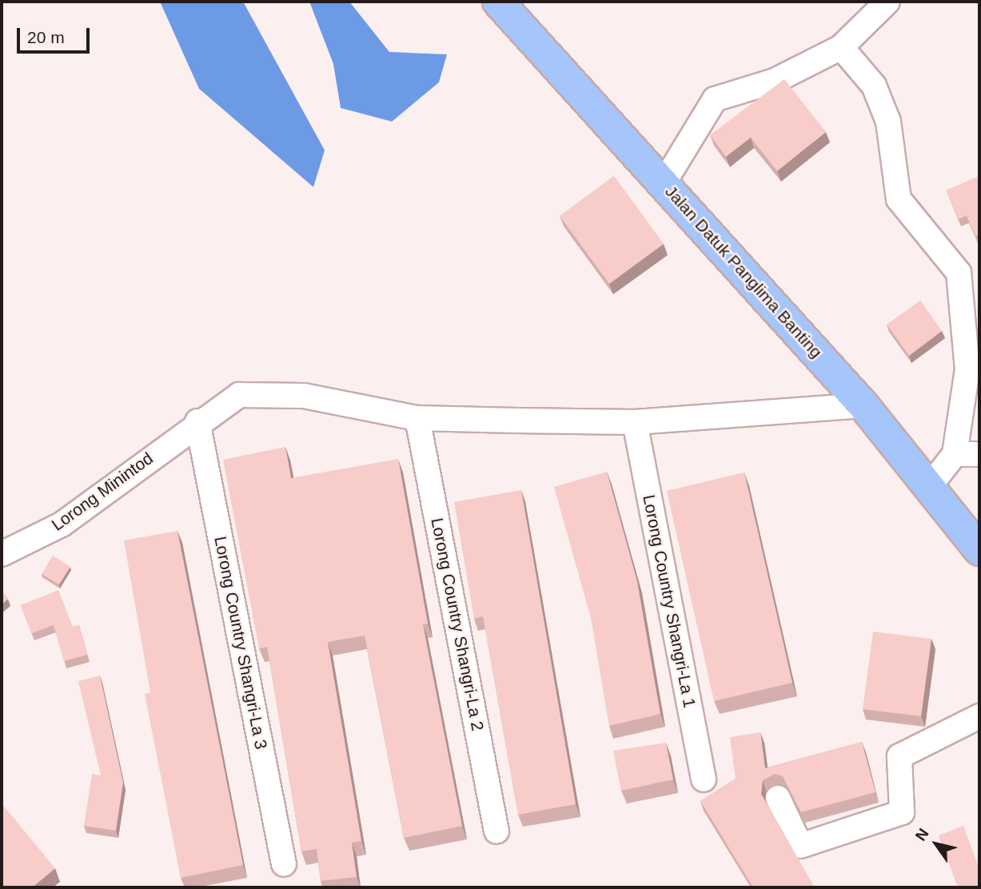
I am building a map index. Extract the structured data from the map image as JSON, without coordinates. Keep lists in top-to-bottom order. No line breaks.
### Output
{"streets":{"main road":["Jalan Datuk Panglima Banting"],"street":["Lorong Minintod","Lorong Country Shangri-La 1","Lorong Country Shangri-La 2","Lorong Country Shangri-La 3"]},"crossings":[["Jalan Datuk Panglima Banting","Lorong Minintod"],["Lorong Minintod","Lorong Country Shangri-La 1"],["Lorong Minintod","Lorong Country Shangri-La 2"],["Lorong Minintod","Lorong Country Shangri-La 3"]],"scale_bar":"20 m","north":"top left"}
